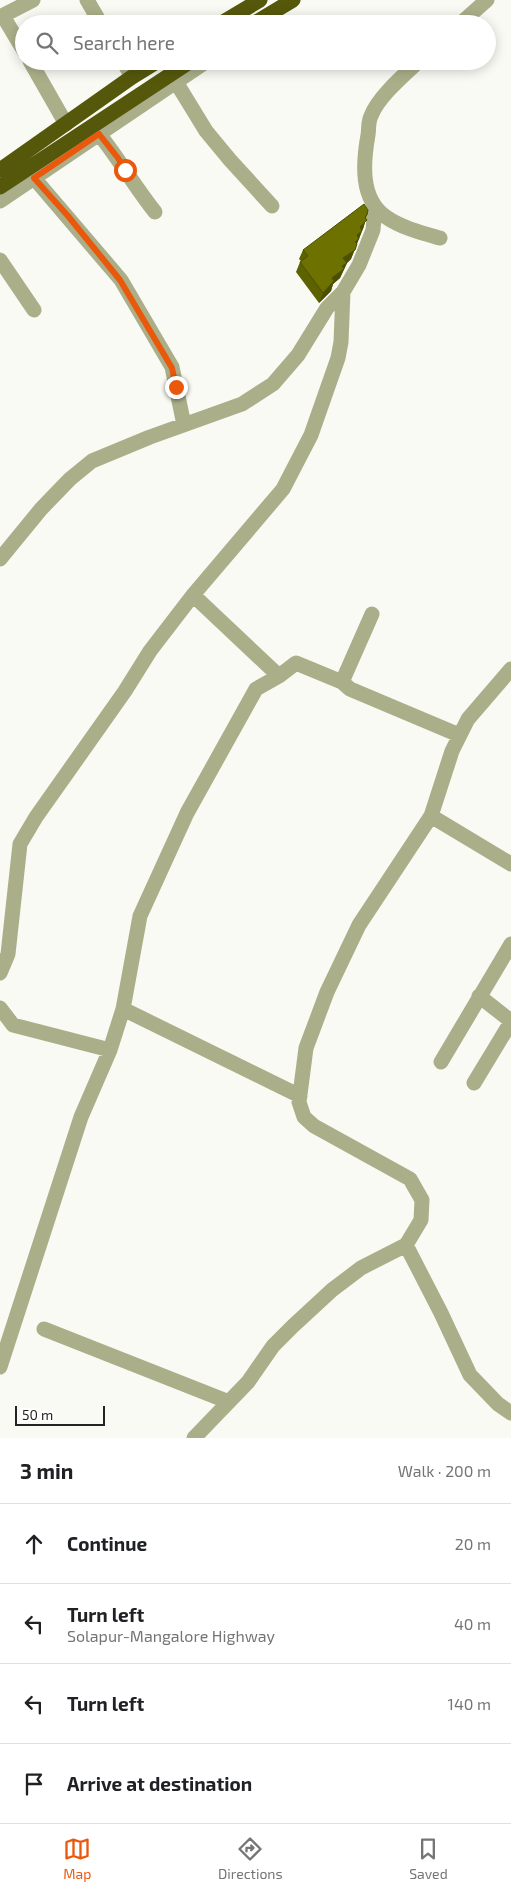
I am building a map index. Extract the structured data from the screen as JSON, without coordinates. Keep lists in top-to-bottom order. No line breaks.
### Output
{"scale_bar":"50 m","page":{"search":"Search here","scale":"50 m","heading":["3 min","Walk · 200 m"],"list":[["Continue","20 m"],["Turn left","Solapur-Mangalore Highway","40 m"],["Turn left","140 m"],"Arrive at destination"],"nav":["Map","Directions","Saved"]}}
